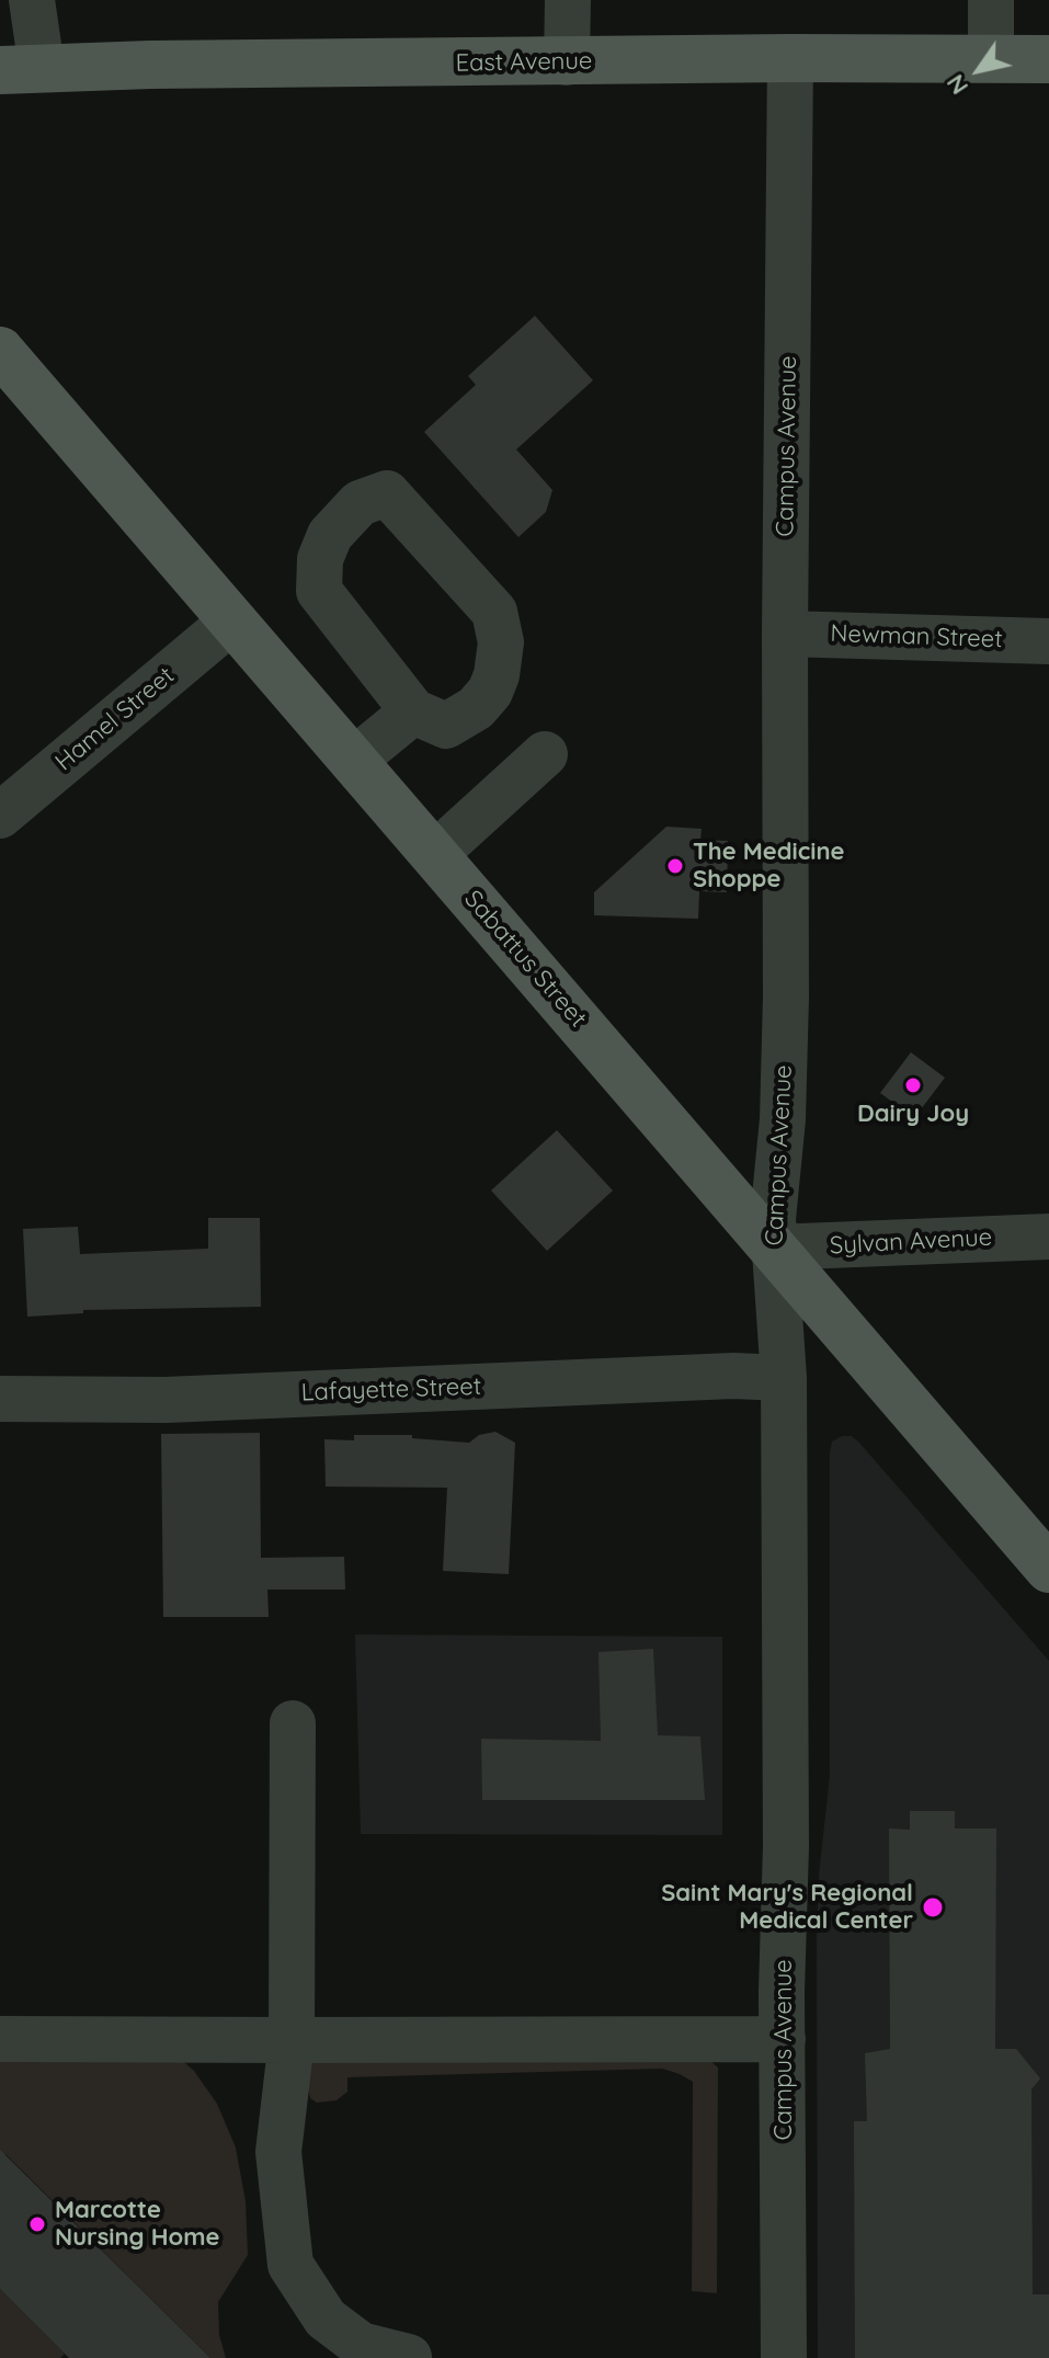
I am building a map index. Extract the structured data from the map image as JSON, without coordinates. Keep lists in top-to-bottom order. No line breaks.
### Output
{"streets":{"main road":["East Avenue","Sabattus Street"],"street":["Campus Avenue","Newman Street","Hamel Street","Sylvan Avenue","Lafayette Street"]},"crossings":[["East Avenue","Campus Avenue"],["Campus Avenue","Newman Street"],["Campus Avenue","Sabattus Street"],["Campus Avenue","Sylvan Avenue"],["Campus Avenue","Lafayette Street"],["Hamel Street","Sabattus Street"],["Sabattus Street","Sylvan Avenue"]],"places":["The Medicine Shoppe","Dairy Joy","Saint Mary's Regional Medical Center","Marcotte Nursing Home"],"north":"bottom left"}
